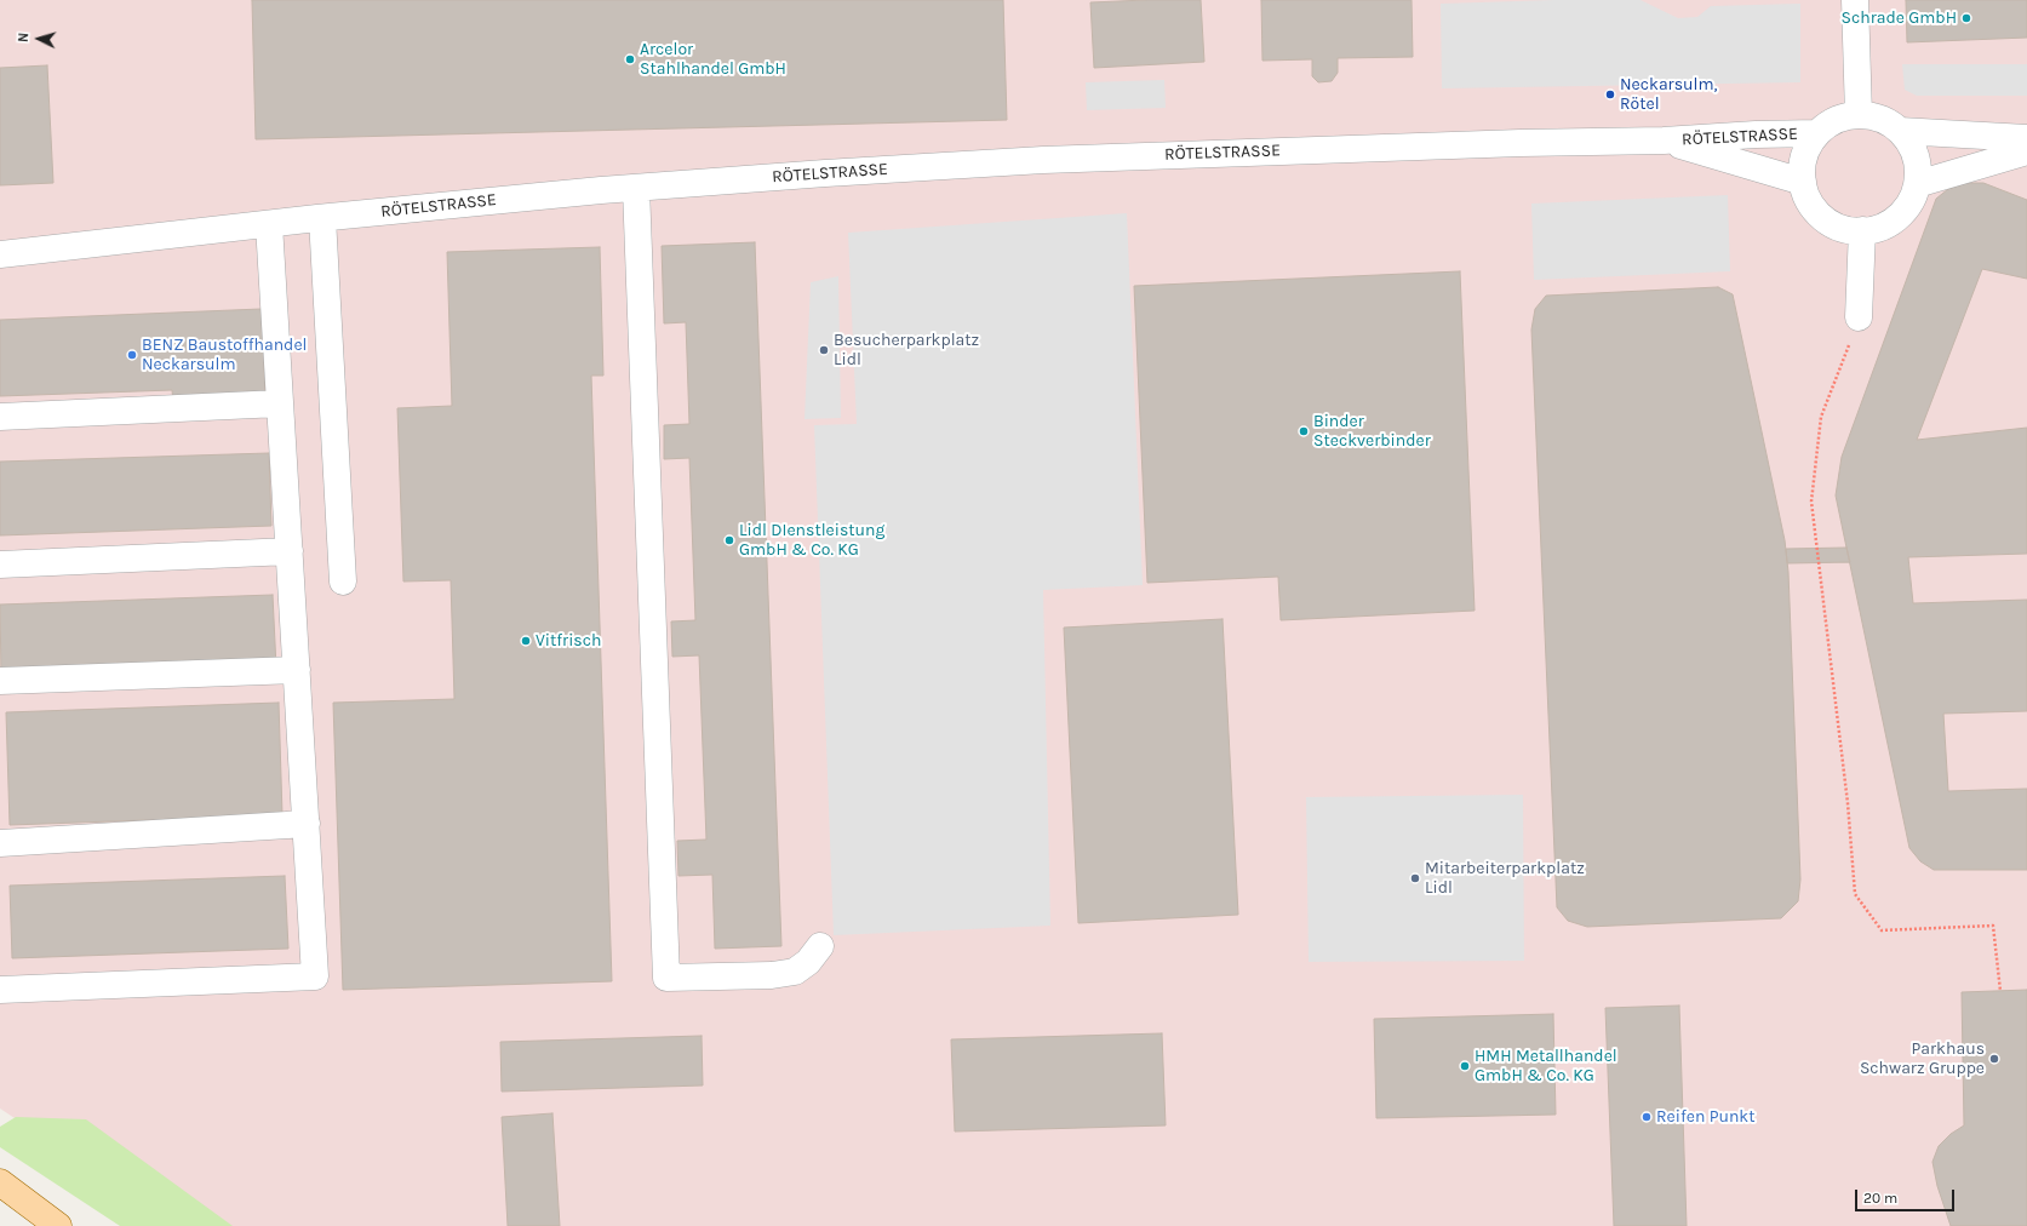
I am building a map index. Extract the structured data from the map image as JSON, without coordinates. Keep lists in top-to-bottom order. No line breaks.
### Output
{"streets":{"street":["RÖTELSTRASSE"]},"places":["Schrade GmbH","Arcelor Stahlhandel GmbH","Neckarsulm, Rötel","Besucherparkplatz Lidl","BENZ Baustoffhandel Neckarsulm","Binder Steckverbinder","Lidl DIenstleistung GmbH & Co. KG","Vitfrisch","Mitarbeiterparkplatz Lidl","Parkhaus Schwarz Gruppe","HMH Metallhandel GmbH & Co. KG","Reifen Punkt"],"scale_bar":"20 m","north":"left"}
